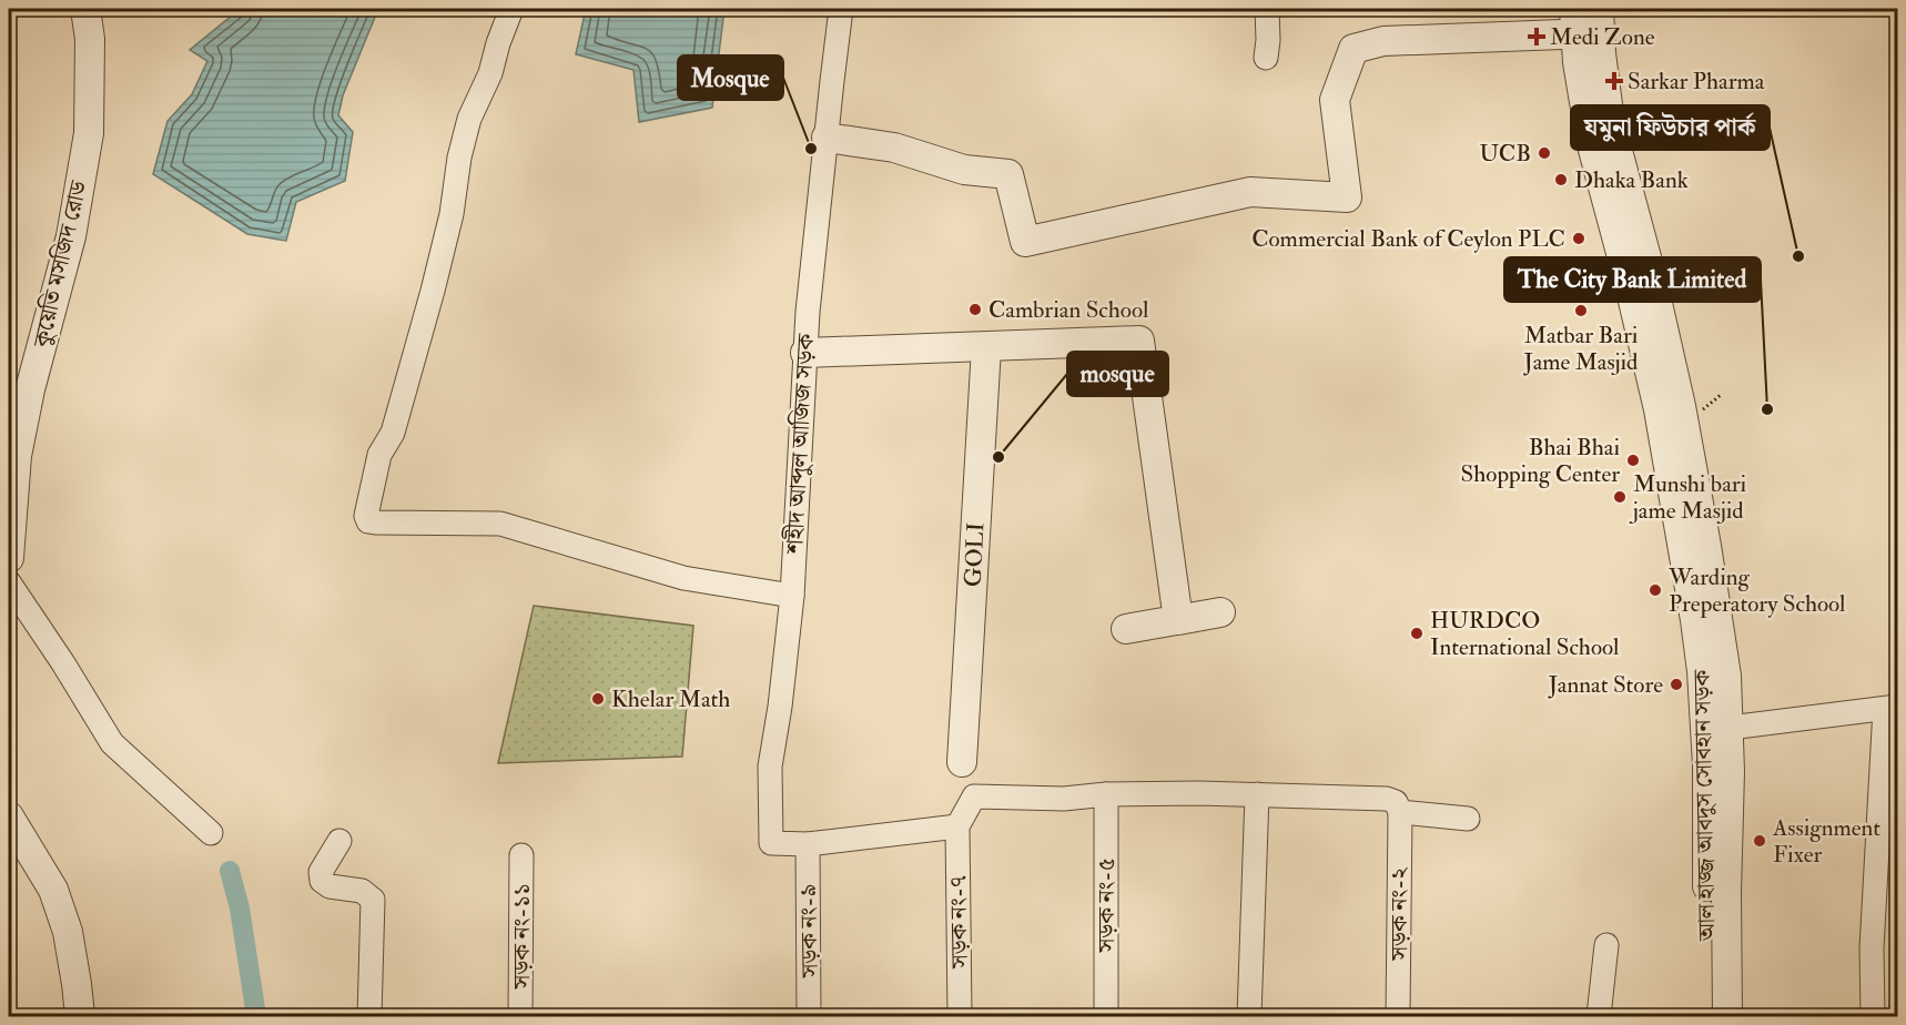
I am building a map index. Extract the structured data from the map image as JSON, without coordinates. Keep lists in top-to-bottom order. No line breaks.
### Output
{"streets":{"street":["কুয়েতি মসজিদ রোড","শহীদ আব্দুল আজিজ সড়ক","GOLI","আল হাজ্জ আবদুস সোবহান সড়ক","সড়ক নং-৫","সড়ক নং-২","সড়ক নং-৭","সড়ক নং-৯","সড়ক নং-১১"]},"crossings":[["শহীদ আব্দুল আজিজ সড়ক","সড়ক নং-৯"]],"places":{"health":["Medi Zone","Sarkar Pharma"],"other":["Mosque","UCB","Dhaka Bank","Commercial Bank of Ceylon PLC","যমুনা ফিউচার পার্ক","Cambrian School","Matbar Bari Jame Masjid","The City Bank Limited","mosque","Bhai Bhai Shopping Center","Munshi bari jame Masjid","Warding Preperatory School","HURDCO International School","Jannat Store","Khelar Math","Assignment Fixer"]}}
